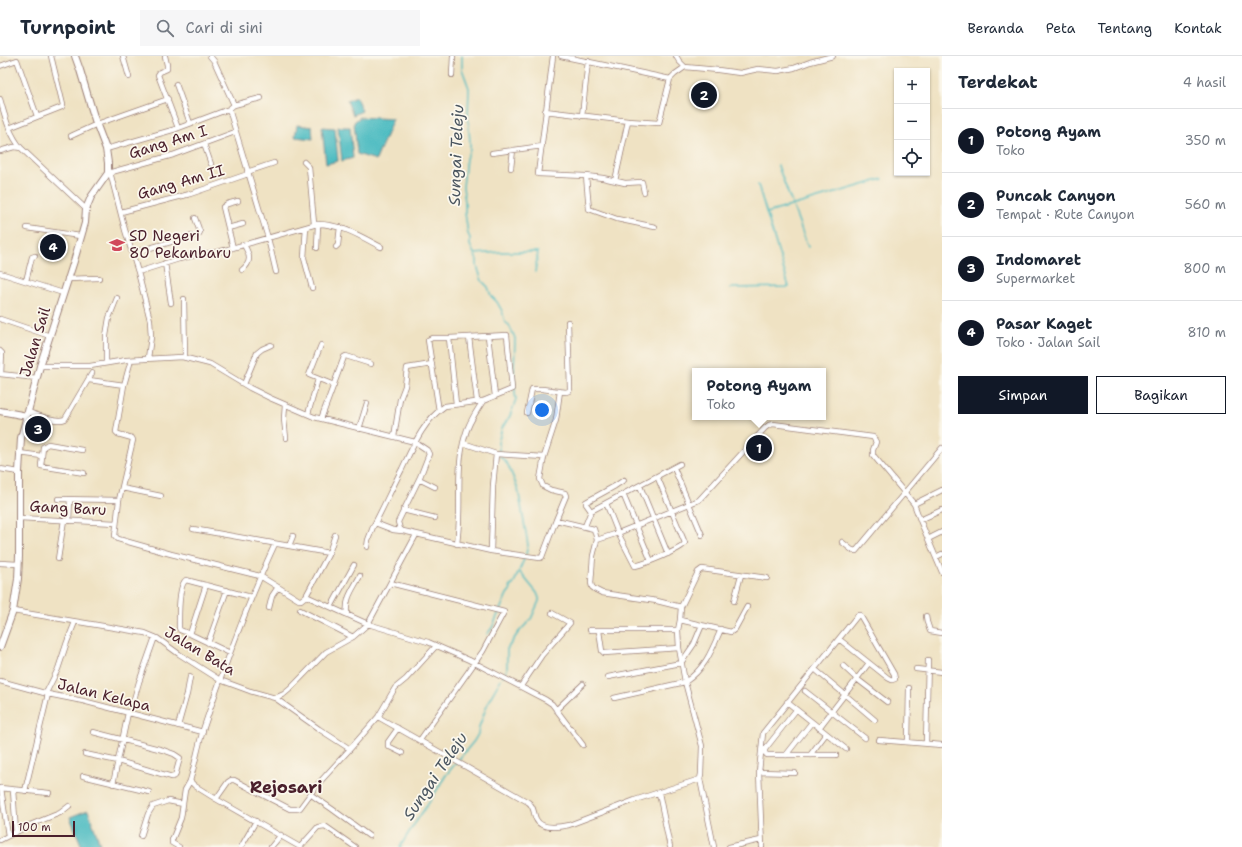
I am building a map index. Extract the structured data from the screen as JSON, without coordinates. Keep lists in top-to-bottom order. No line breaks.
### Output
{"streets":{"street":["Gang Am I","Gang Am II","Jalan Sail","Gang Baru","Jalan Bata","Jalan Kelapa"]},"crossings":[["Gang Am I","Jalan Sail"],["Jalan Sail","Gang Baru"],["Jalan Sail","Jalan Bata"]],"districts":["Rejosari"],"water":["Sungai Teleju"],"places":{"school or university":["SD Negeri 80 Pekanbaru"]},"scale_bar":"100 m","page":{"header":"Turnpoint","search":"Cari di sini","nav":["Beranda","Peta","Tentang","Kontak"],"heading":["Terdekat","4 hasil"],"map_buttons":["+","−"],"pins":["2","4","3","1"],"list":[{"mark":"1","name":"Potong Ayam","note":"Toko","value":"350 m"},{"mark":"2","name":"Puncak Canyon","note":"Tempat · Rute Canyon","value":"560 m"},{"mark":"3","name":"Indomaret","note":"Supermarket","value":"800 m"},{"mark":"4","name":"Pasar Kaget","note":"Toko · Jalan Sail","value":"810 m"}],"buttons":["Simpan","Bagikan"],"popup":["Potong Ayam","Toko"],"scale":"100 m"}}
